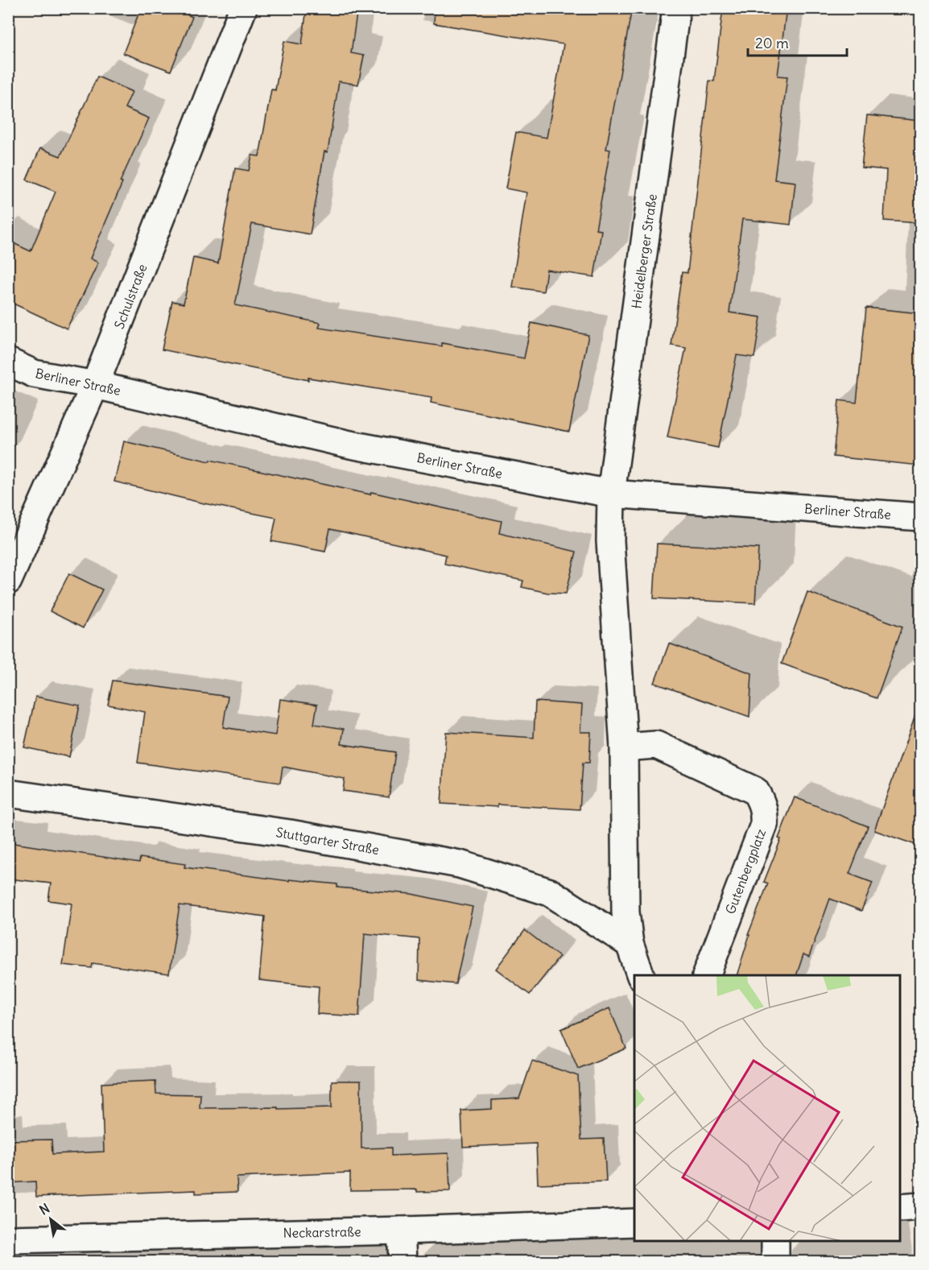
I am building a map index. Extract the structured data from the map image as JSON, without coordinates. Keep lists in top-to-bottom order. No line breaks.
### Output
{"streets":{"street":["Heidelberger Straße","Schulstraße","Berliner Straße","Stuttgarter Straße","Gutenbergplatz","Neckarstraße"]},"crossings":[["Heidelberger Straße","Berliner Straße"],["Schulstraße","Berliner Straße"]],"scale_bar":"20 m","north":"top left"}
